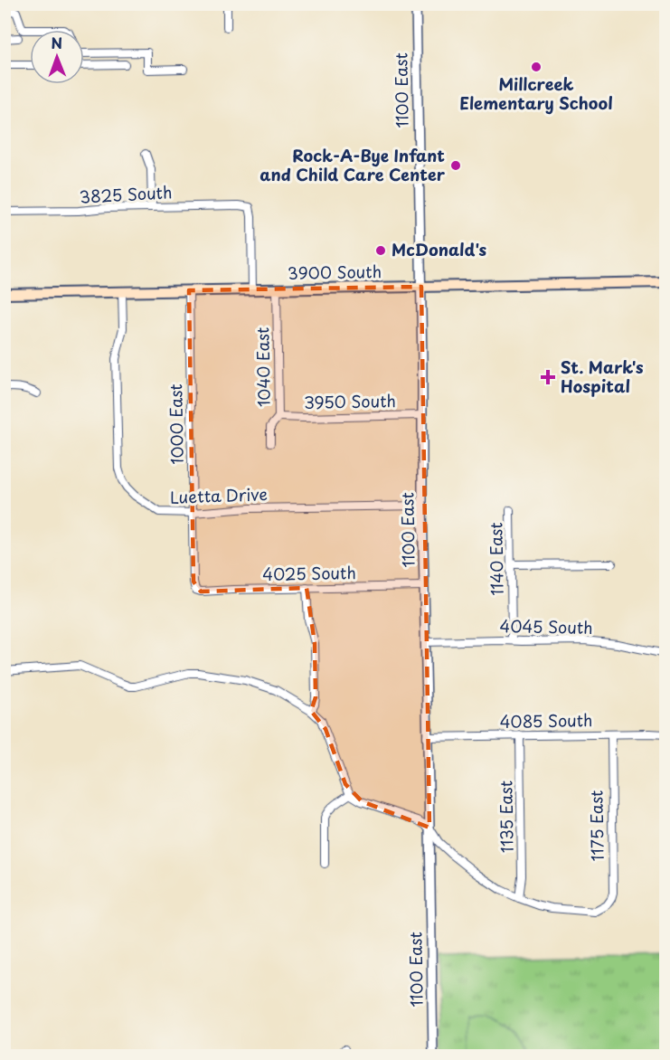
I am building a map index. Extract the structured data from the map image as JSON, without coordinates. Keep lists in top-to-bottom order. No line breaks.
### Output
{"streets":{"main road":["3900 South"],"street":["1100 East","3825 South","1040 East","3950 South","1000 East","Luetta Drive","1140 East","4025 South","4045 South","4085 South","1135 East","1175 East"]},"crossings":[["1100 East","3900 South"],["1100 East","3950 South"],["1100 East","Luetta Drive"],["1100 East","4025 South"],["1100 East","4045 South"],["1100 East","4085 South"],["3825 South","3900 South"],["3900 South","1040 East"],["3900 South","1000 East"],["3900 South","Luetta Drive"],["1040 East","3950 South"],["1000 East","Luetta Drive"],["1000 East","4025 South"],["1140 East","4045 South"],["4085 South","1135 East"],["4085 South","1175 East"],["1135 East","1175 East"]],"places":{"other":["Millcreek Elementary School","Rock-A-Bye Infant and Child Care Center","McDonald's"],"health":["St. Mark's Hospital"]},"north":"top"}
